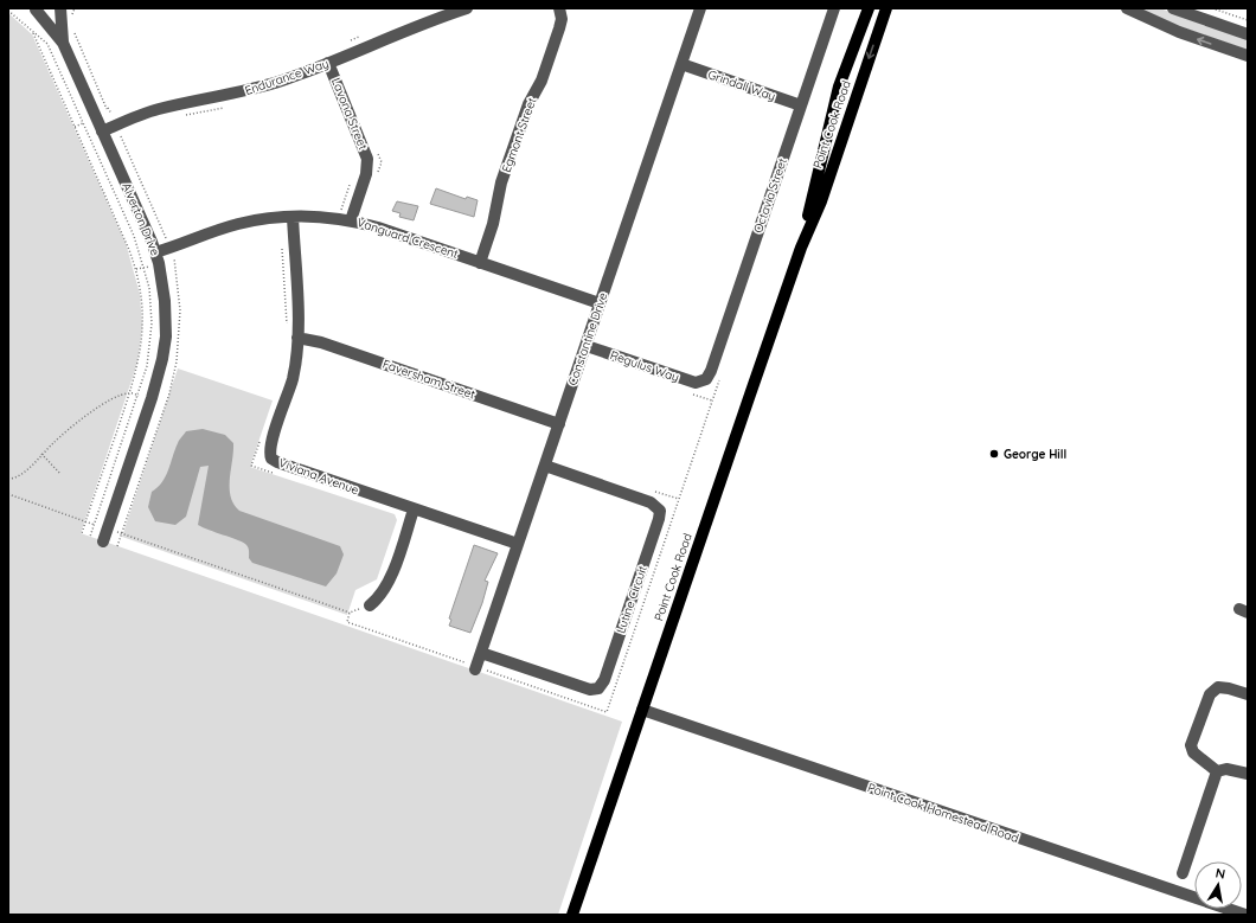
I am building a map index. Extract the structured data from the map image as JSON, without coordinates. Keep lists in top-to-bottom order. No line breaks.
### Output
{"streets":{"main road":["Point Cook Road"],"street":["Endurance Way","Grindall Way","Lavona Street","Egmont Street","Octavia Street","Alverton Drive","Vanguard Crescent","Constantine Drive","Regulus Way","Faversham Street","Viviana Avenue","Lutine Circuit","Point Cook Homestead Road"]},"crossings":[["Endurance Way","Lavona Street"],["Endurance Way","Alverton Drive"],["Grindall Way","Octavia Street"],["Grindall Way","Constantine Drive"],["Lavona Street","Vanguard Crescent"],["Point Cook Road","Point Cook Homestead Road"],["Egmont Street","Vanguard Crescent"],["Octavia Street","Regulus Way"],["Alverton Drive","Vanguard Crescent"],["Vanguard Crescent","Constantine Drive"],["Vanguard Crescent","Viviana Avenue"],["Constantine Drive","Regulus Way"],["Constantine Drive","Faversham Street"],["Constantine Drive","Viviana Avenue"],["Constantine Drive","Lutine Circuit"],["Faversham Street","Viviana Avenue"]],"places":["George Hill"],"north":"top"}
